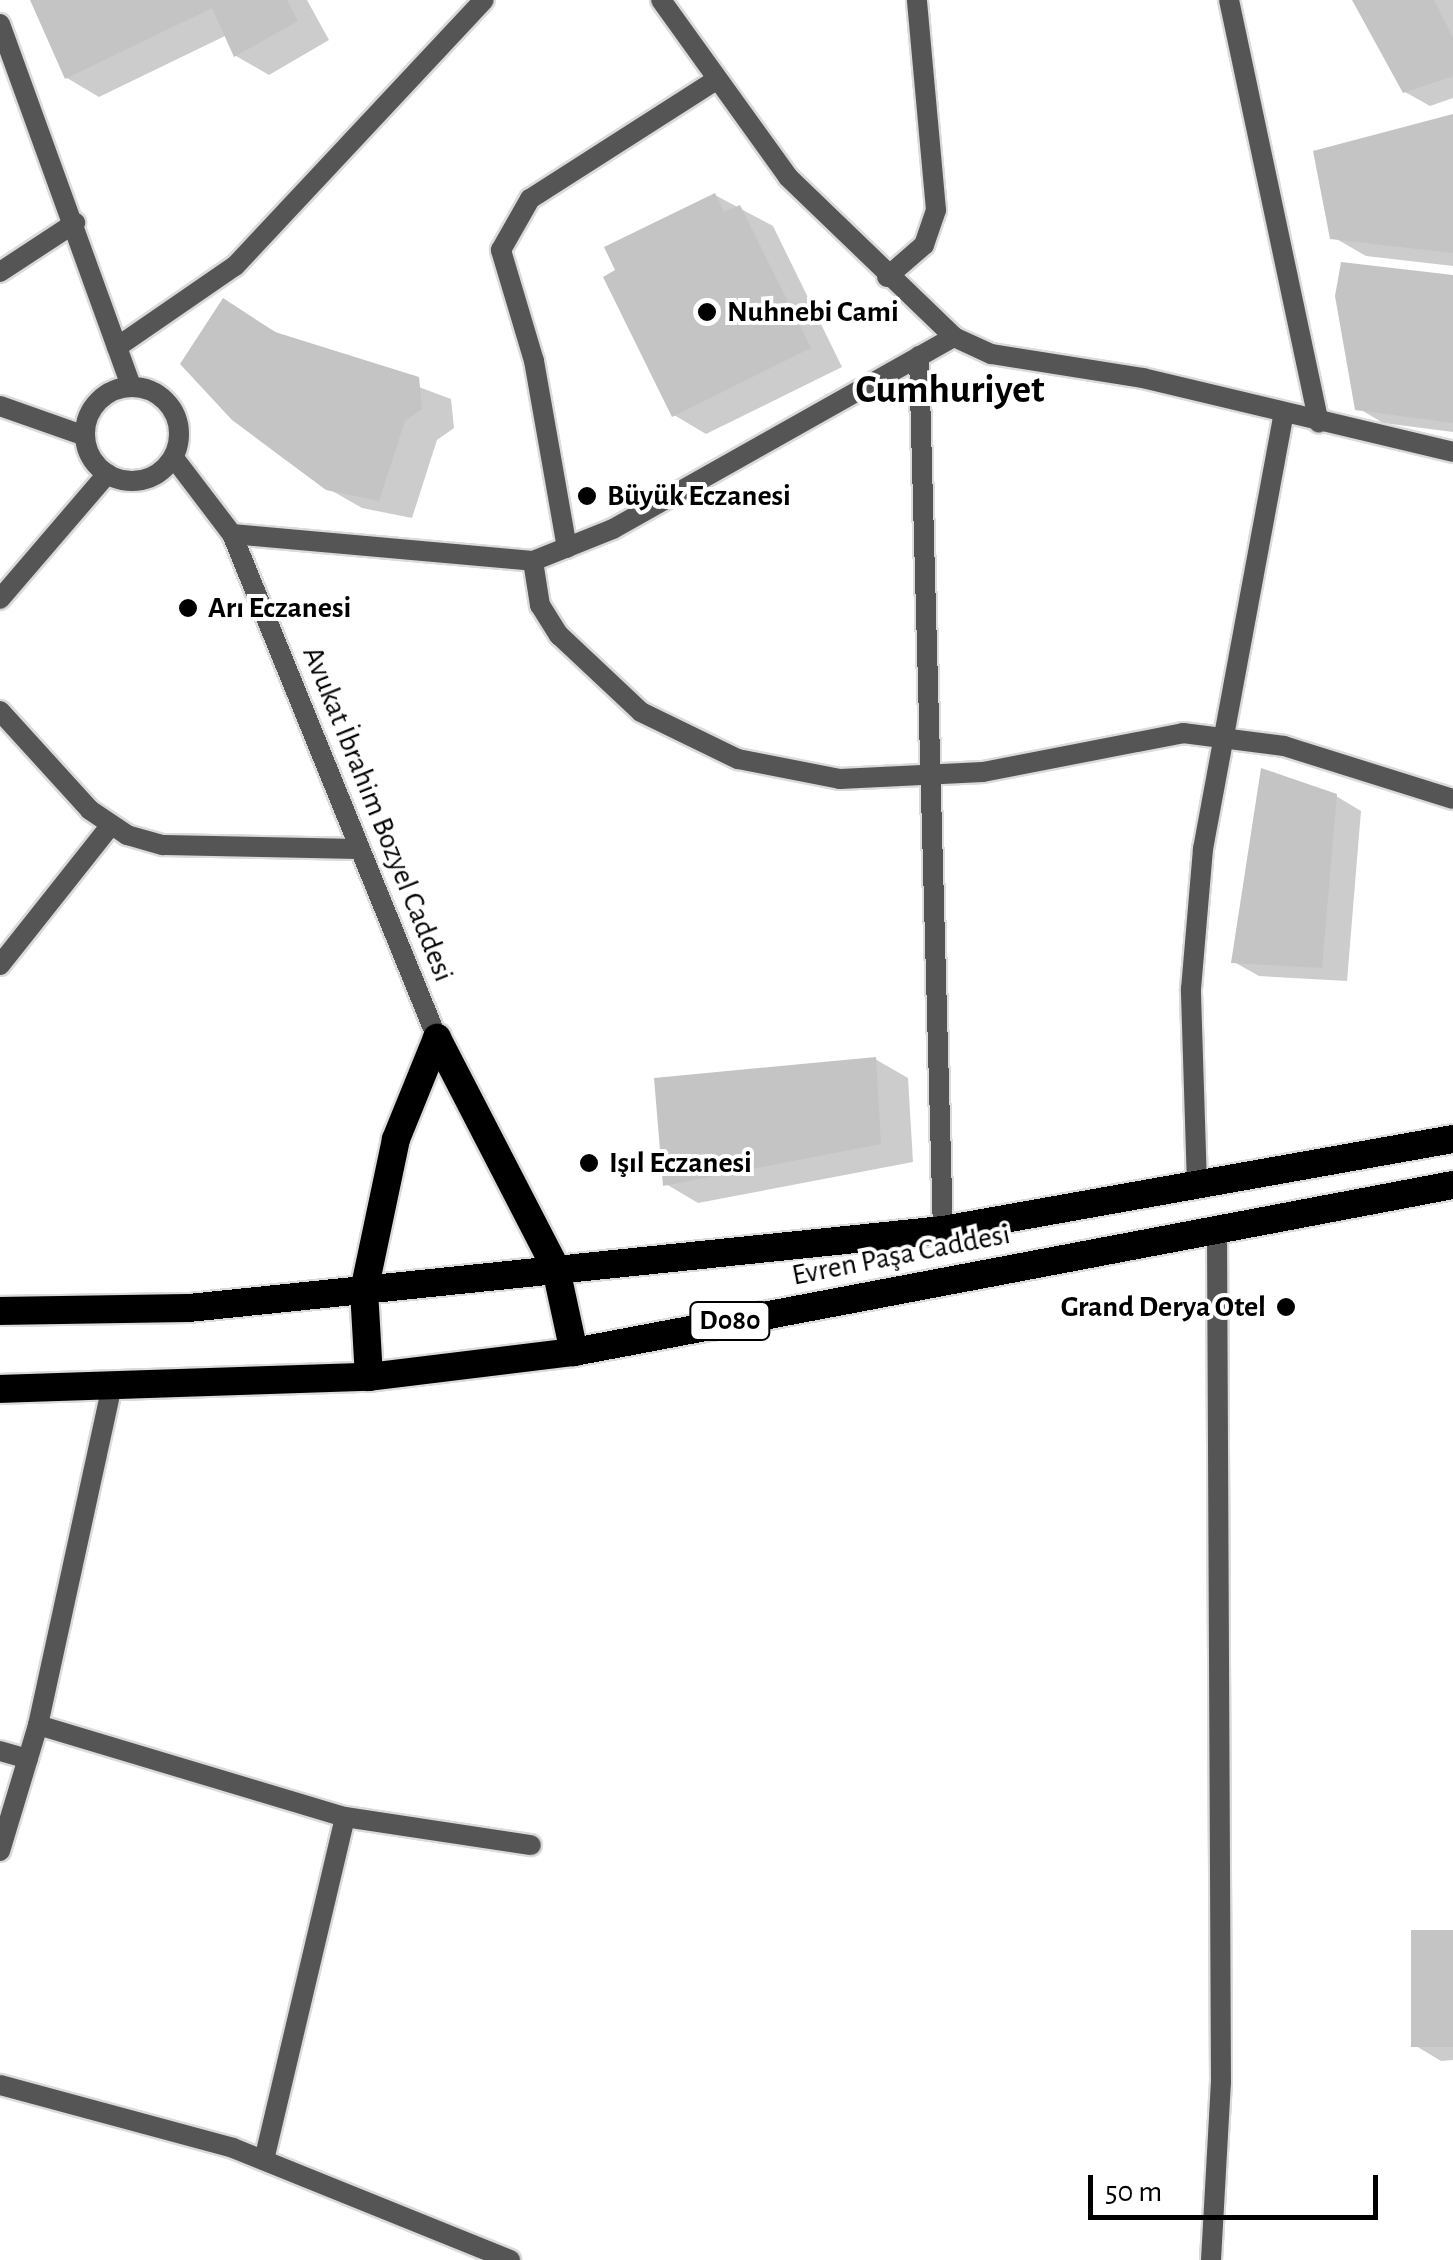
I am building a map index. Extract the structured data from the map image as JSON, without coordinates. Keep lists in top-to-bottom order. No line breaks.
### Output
{"streets":{"highway":["Evren Paşa Caddesi","D080"],"street":["Avukat İbrahim Bozyel Caddesi"]},"districts":["Cumhuriyet"],"places":["Nuhnebi Cami","Büyük Eczanesi","Arı Eczanesi","Işıl Eczanesi","Grand Derya Otel"],"scale_bar":"50 m"}
